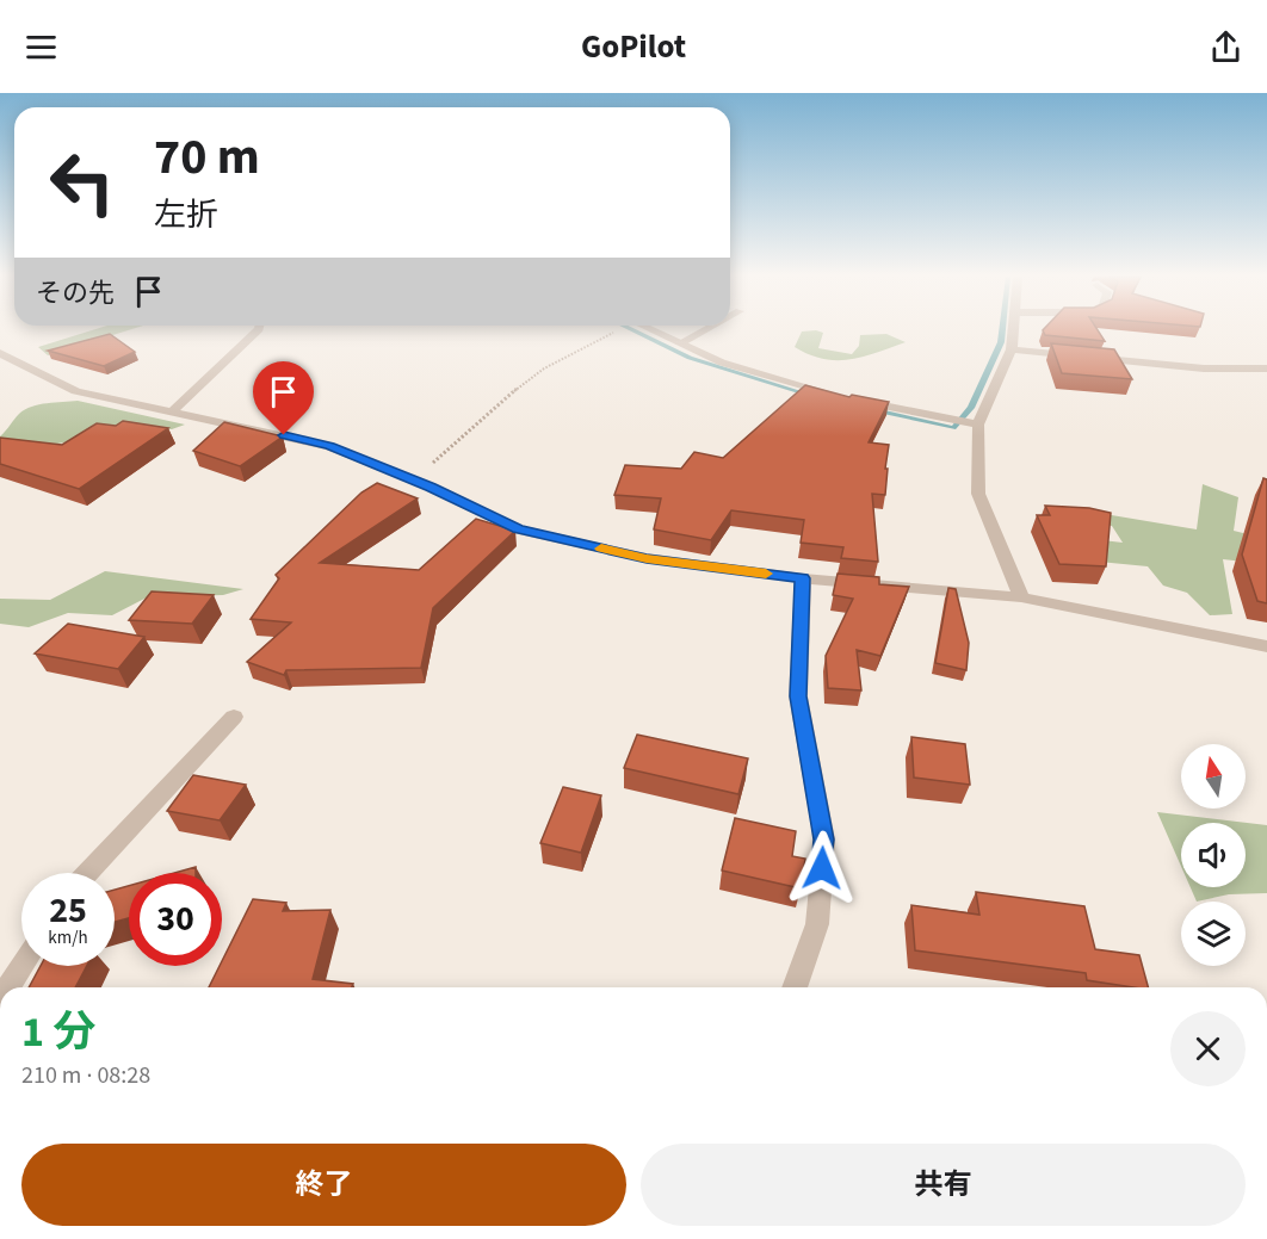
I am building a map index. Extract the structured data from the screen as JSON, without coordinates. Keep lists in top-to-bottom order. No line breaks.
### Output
{"north":"top","page":{"header":"GoPilot","turn":["70 m","左折"],"then":"その先","speed":"25 km/h","limit":"30","heading":["1 分","210 m · 08:28"],"buttons":["終了","共有"]}}
